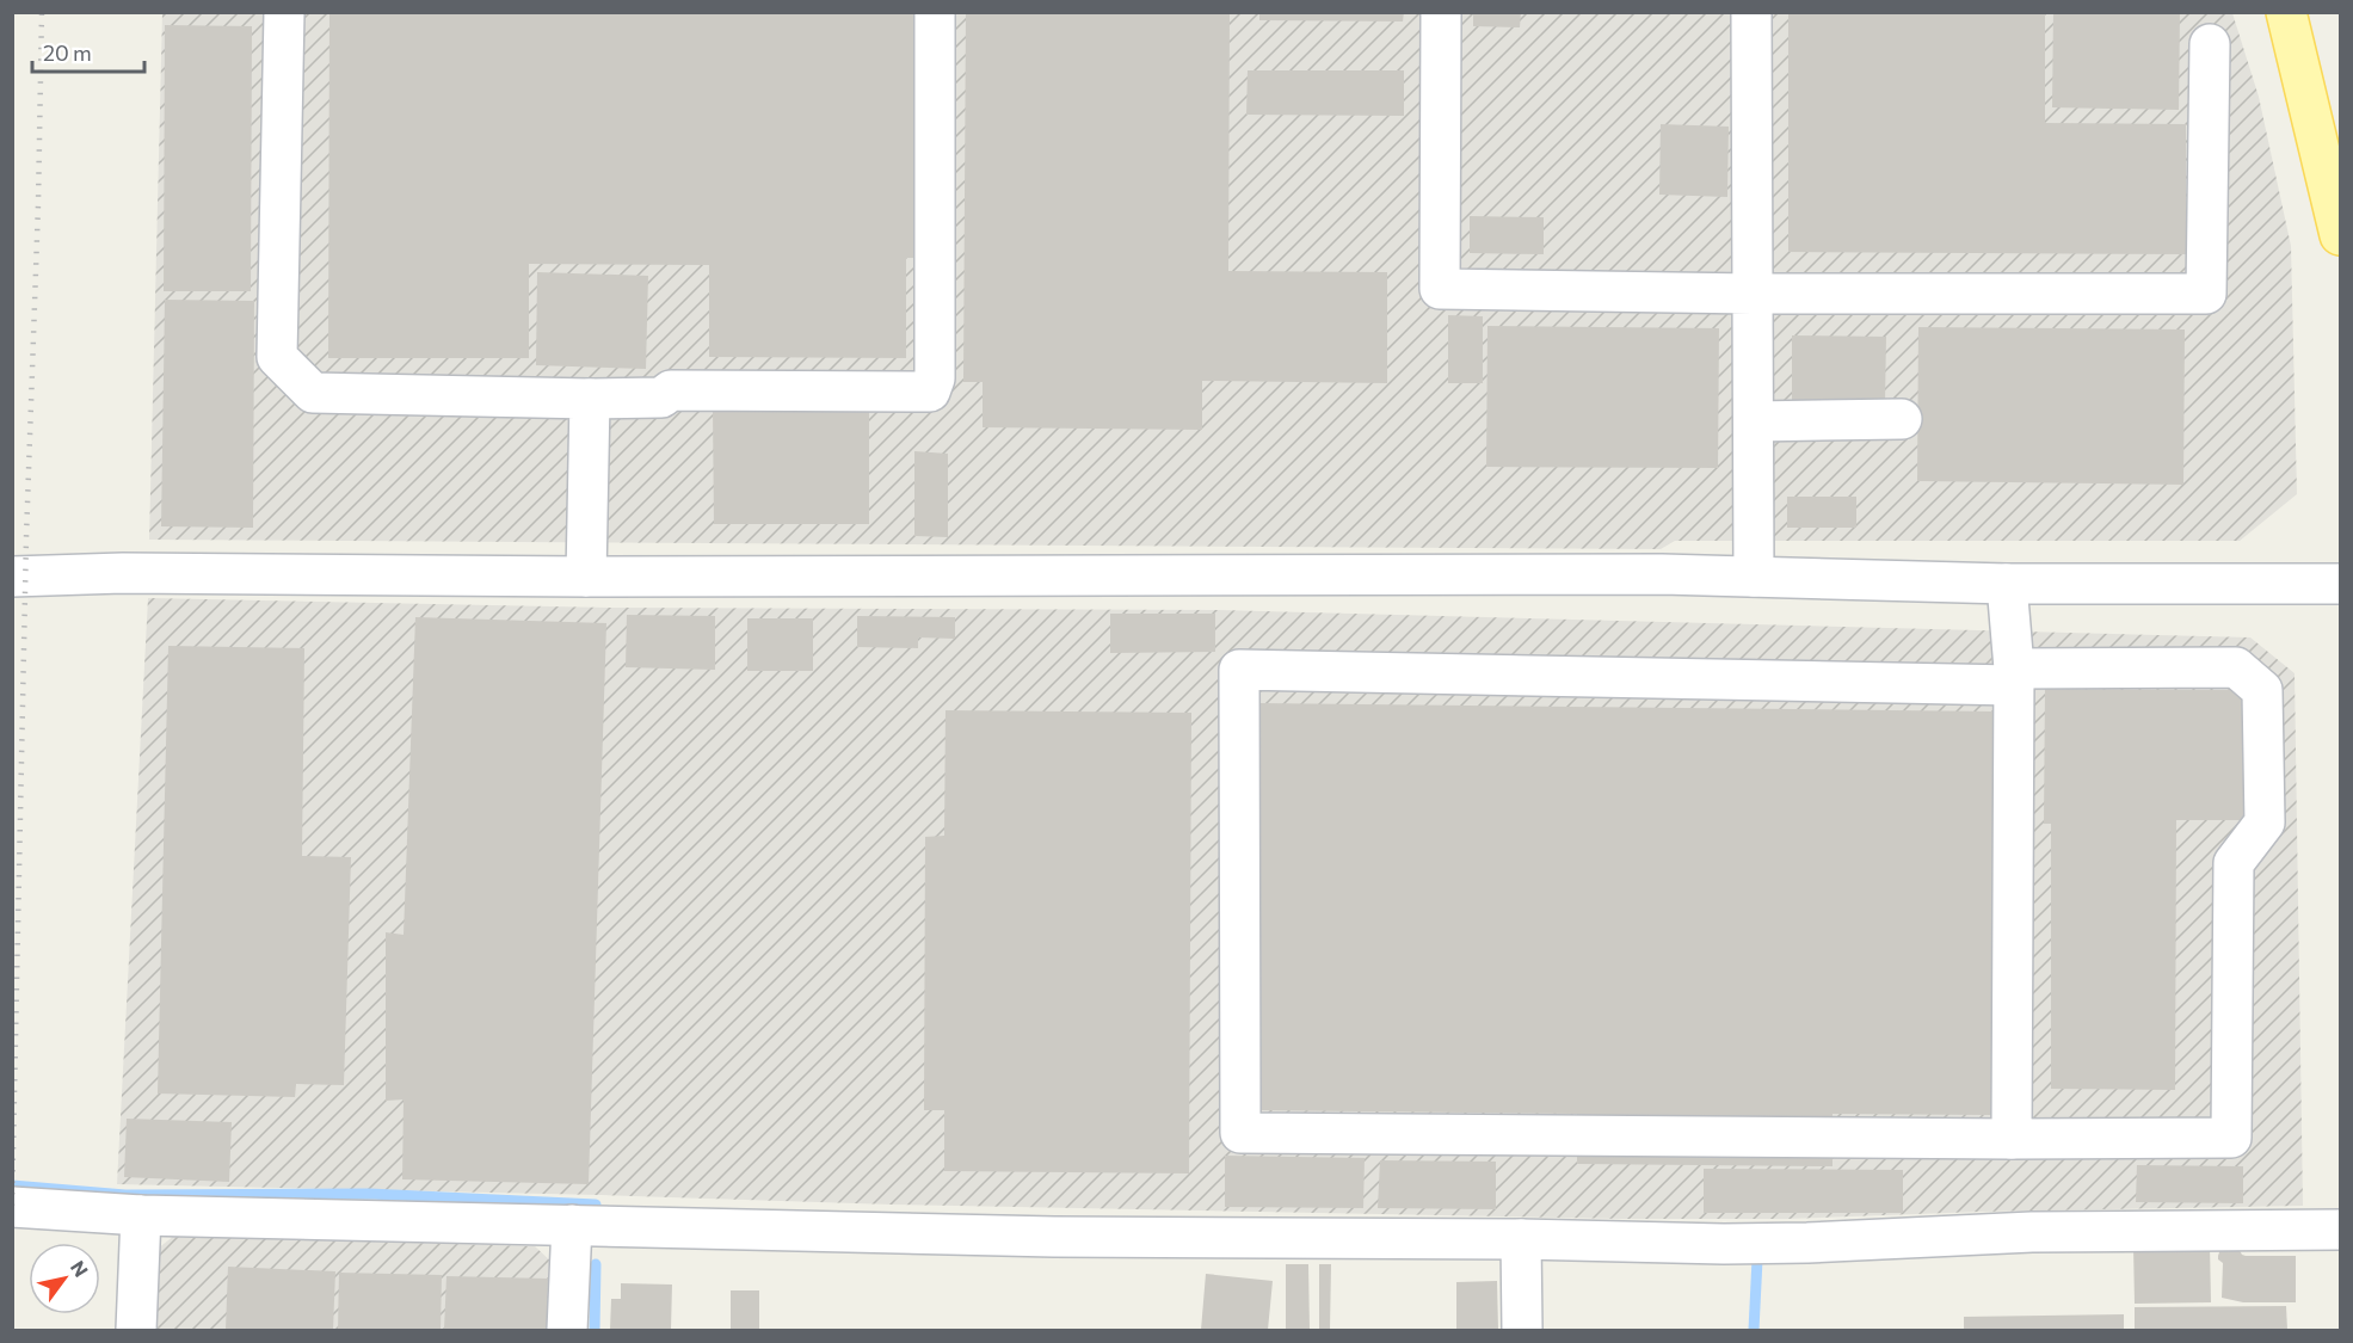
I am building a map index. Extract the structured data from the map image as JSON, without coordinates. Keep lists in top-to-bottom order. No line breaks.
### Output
{"scale_bar":"20 m","north":"top right"}
